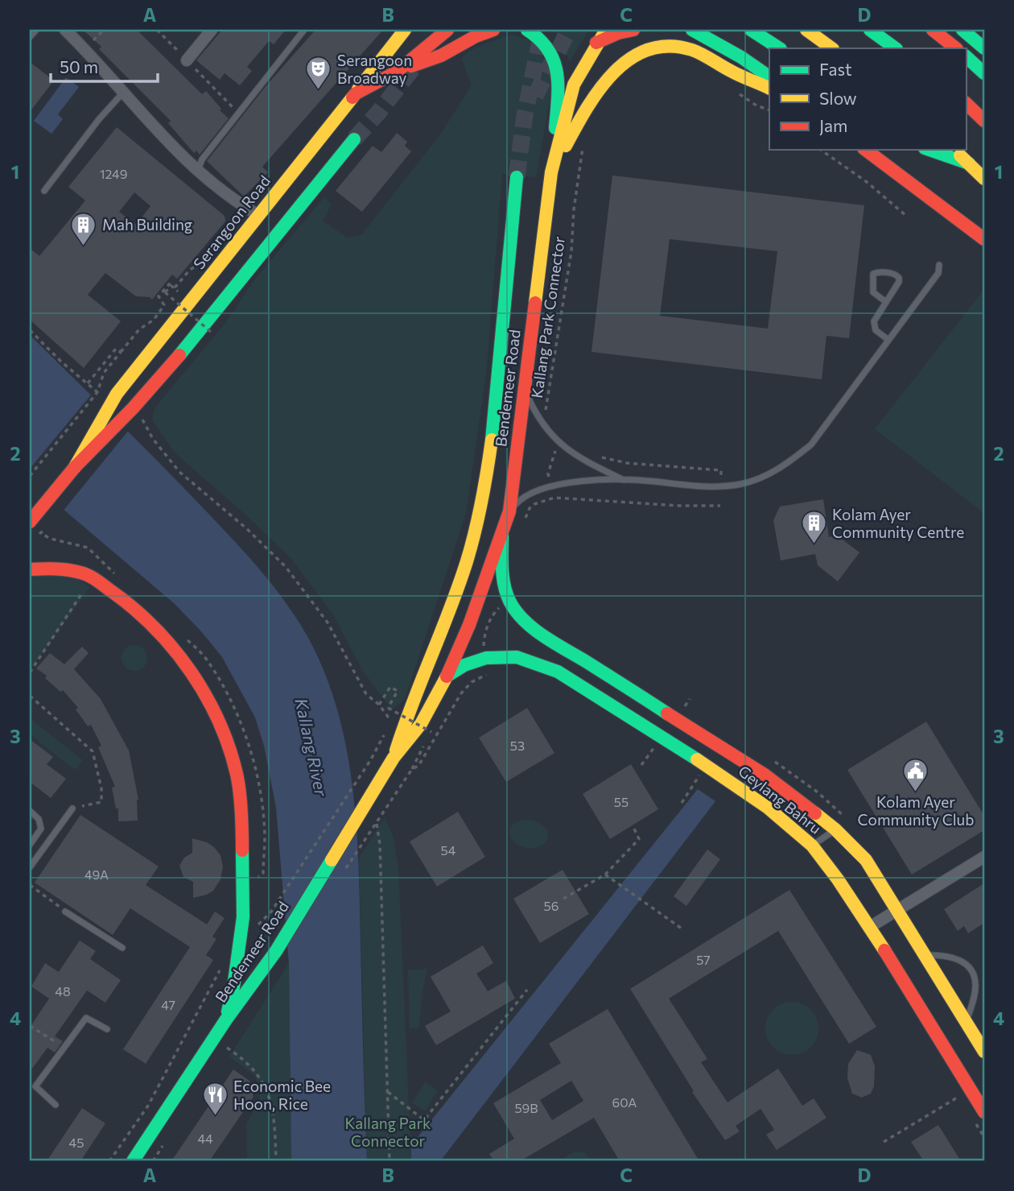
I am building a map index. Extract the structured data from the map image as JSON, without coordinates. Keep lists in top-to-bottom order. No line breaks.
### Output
{"streets":{"main road":["Serangoon Road","Bendemeer Road","Geylang Bahru"],"path":["Kallang Park Connector"]},"crossings":[["Bendemeer Road","Geylang Bahru"]],"water":["Kallang River"],"parks":["Kallang Park Connector"],"places":{"theatre":["Serangoon Broadway"],"building":["Mah Building","Kolam Ayer Community Centre"],"public building":["Kolam Ayer Community Club"],"restaurant":["Economic Bee Hoon, Rice"]},"house_numbers":["1249","53","55","54","49A","56","57","48","47","60A","59B","44","45"],"legend":["Fast","Slow","Jam"],"scale_bar":"50 m","grid":{"columns":["A","B","C","D"],"rows":["1","2","3","4"]}}
